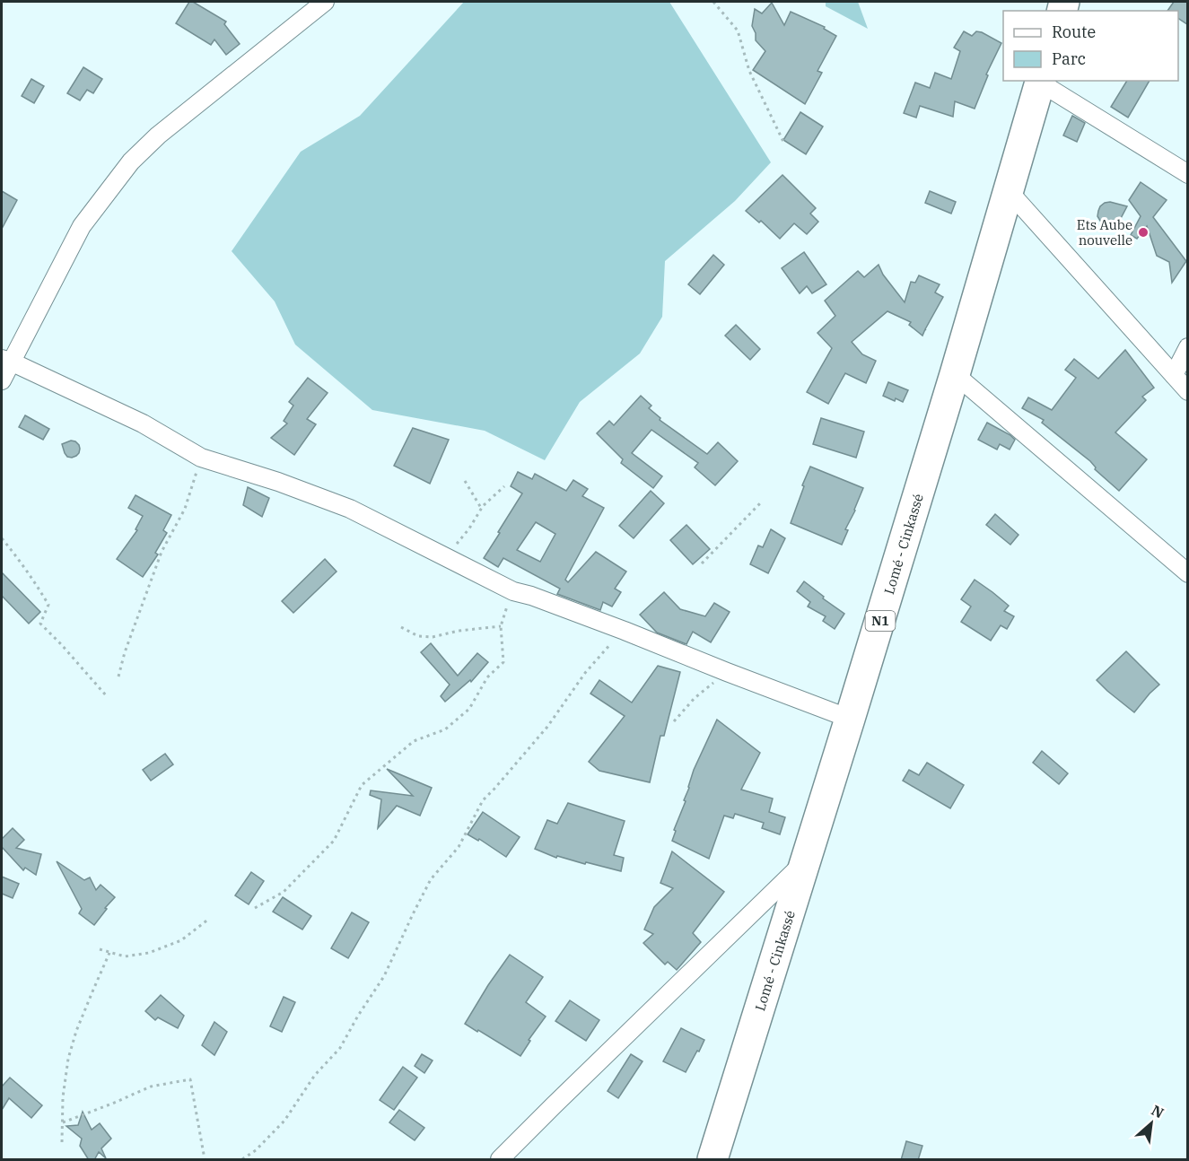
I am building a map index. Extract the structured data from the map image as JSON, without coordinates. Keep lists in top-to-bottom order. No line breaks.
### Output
{"streets":{"highway":["Lomé - Cinkassé","N1"]},"places":["Ets Aube nouvelle"],"legend":["Route","Parc"],"north":"top right"}
